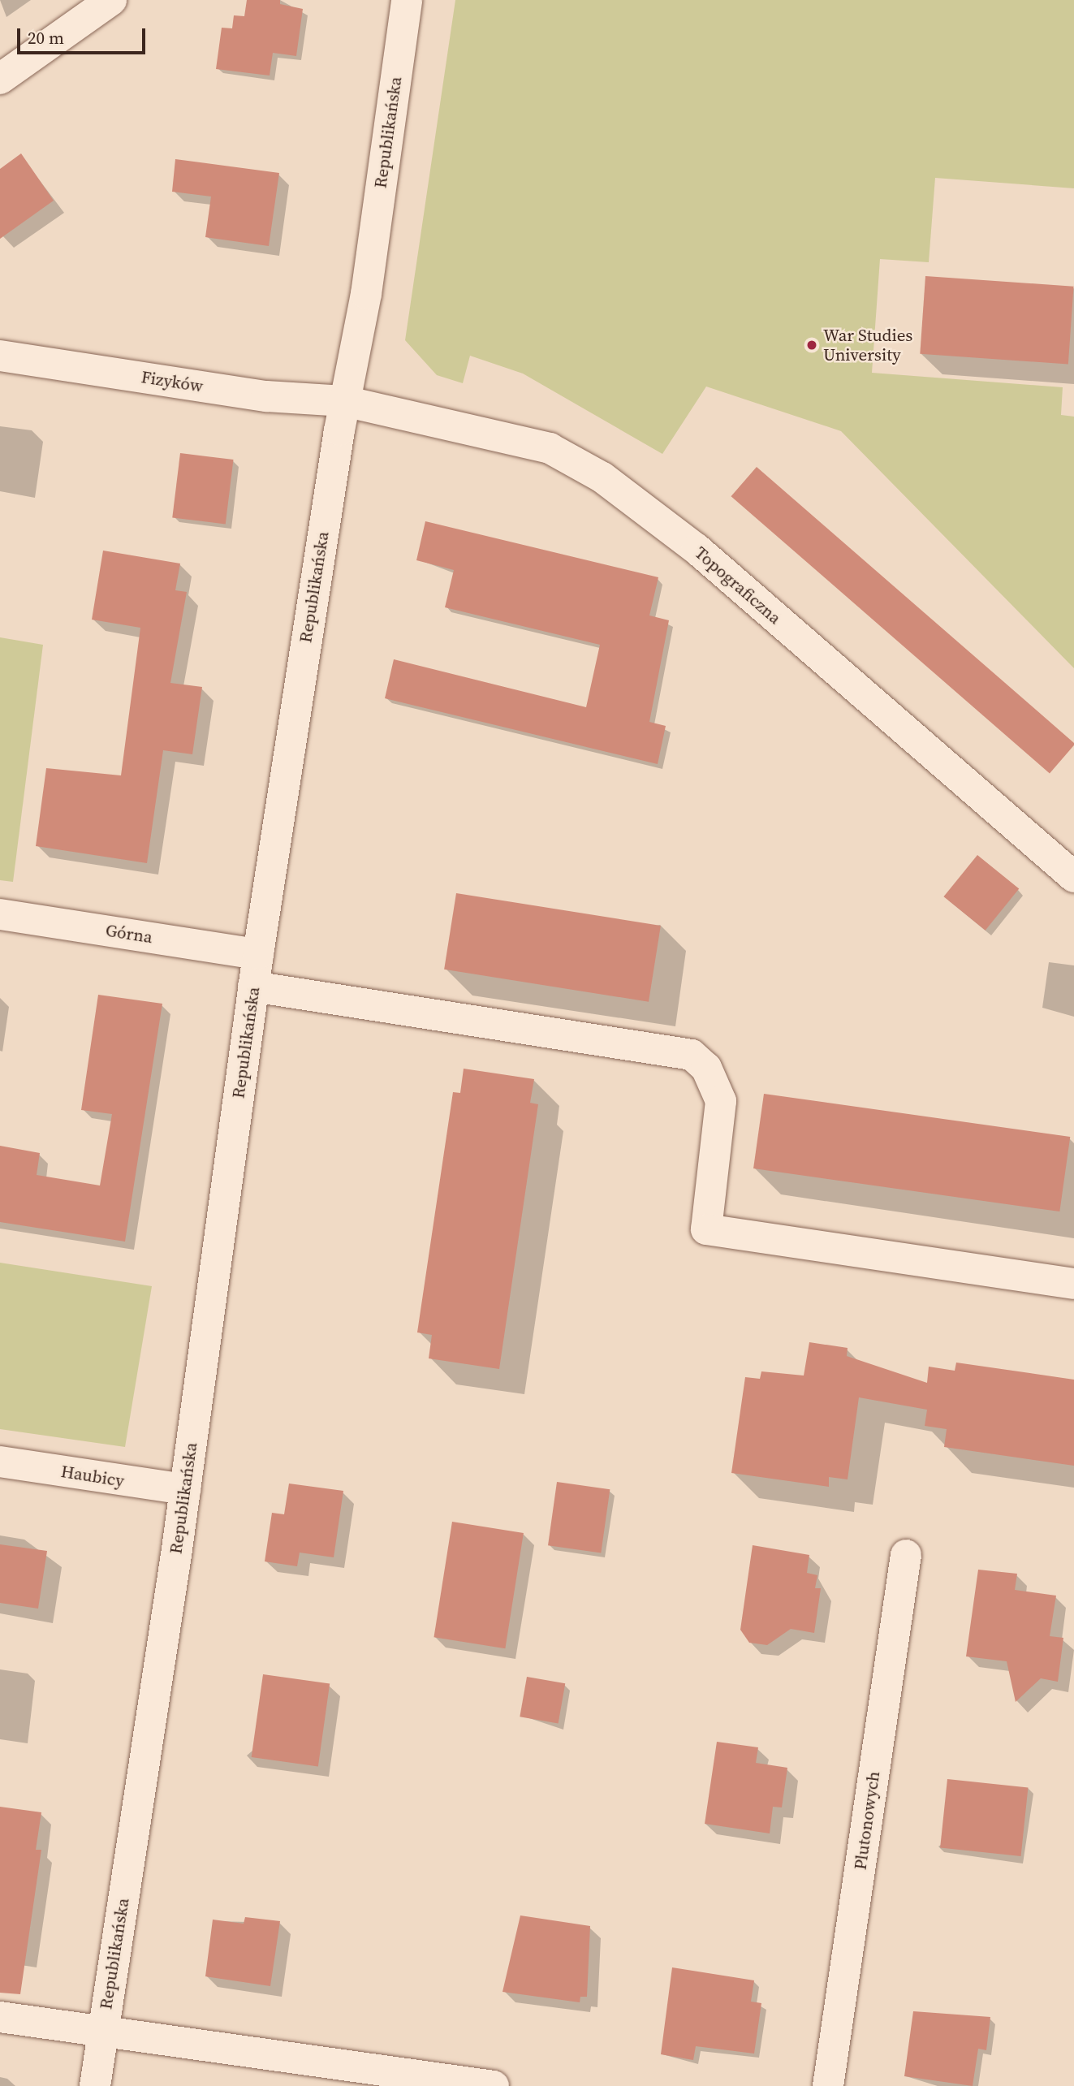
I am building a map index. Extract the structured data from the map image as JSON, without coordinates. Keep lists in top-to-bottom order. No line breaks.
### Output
{"streets":{"street":["Republikańska","Fizyków","Topograficzna","Górna","Haubicy","Plutonowych"]},"crossings":[["Republikańska","Fizyków"],["Republikańska","Topograficzna"],["Republikańska","Górna"],["Republikańska","Haubicy"],["Fizyków","Topograficzna"]],"places":["War Studies University"],"scale_bar":"20 m"}
